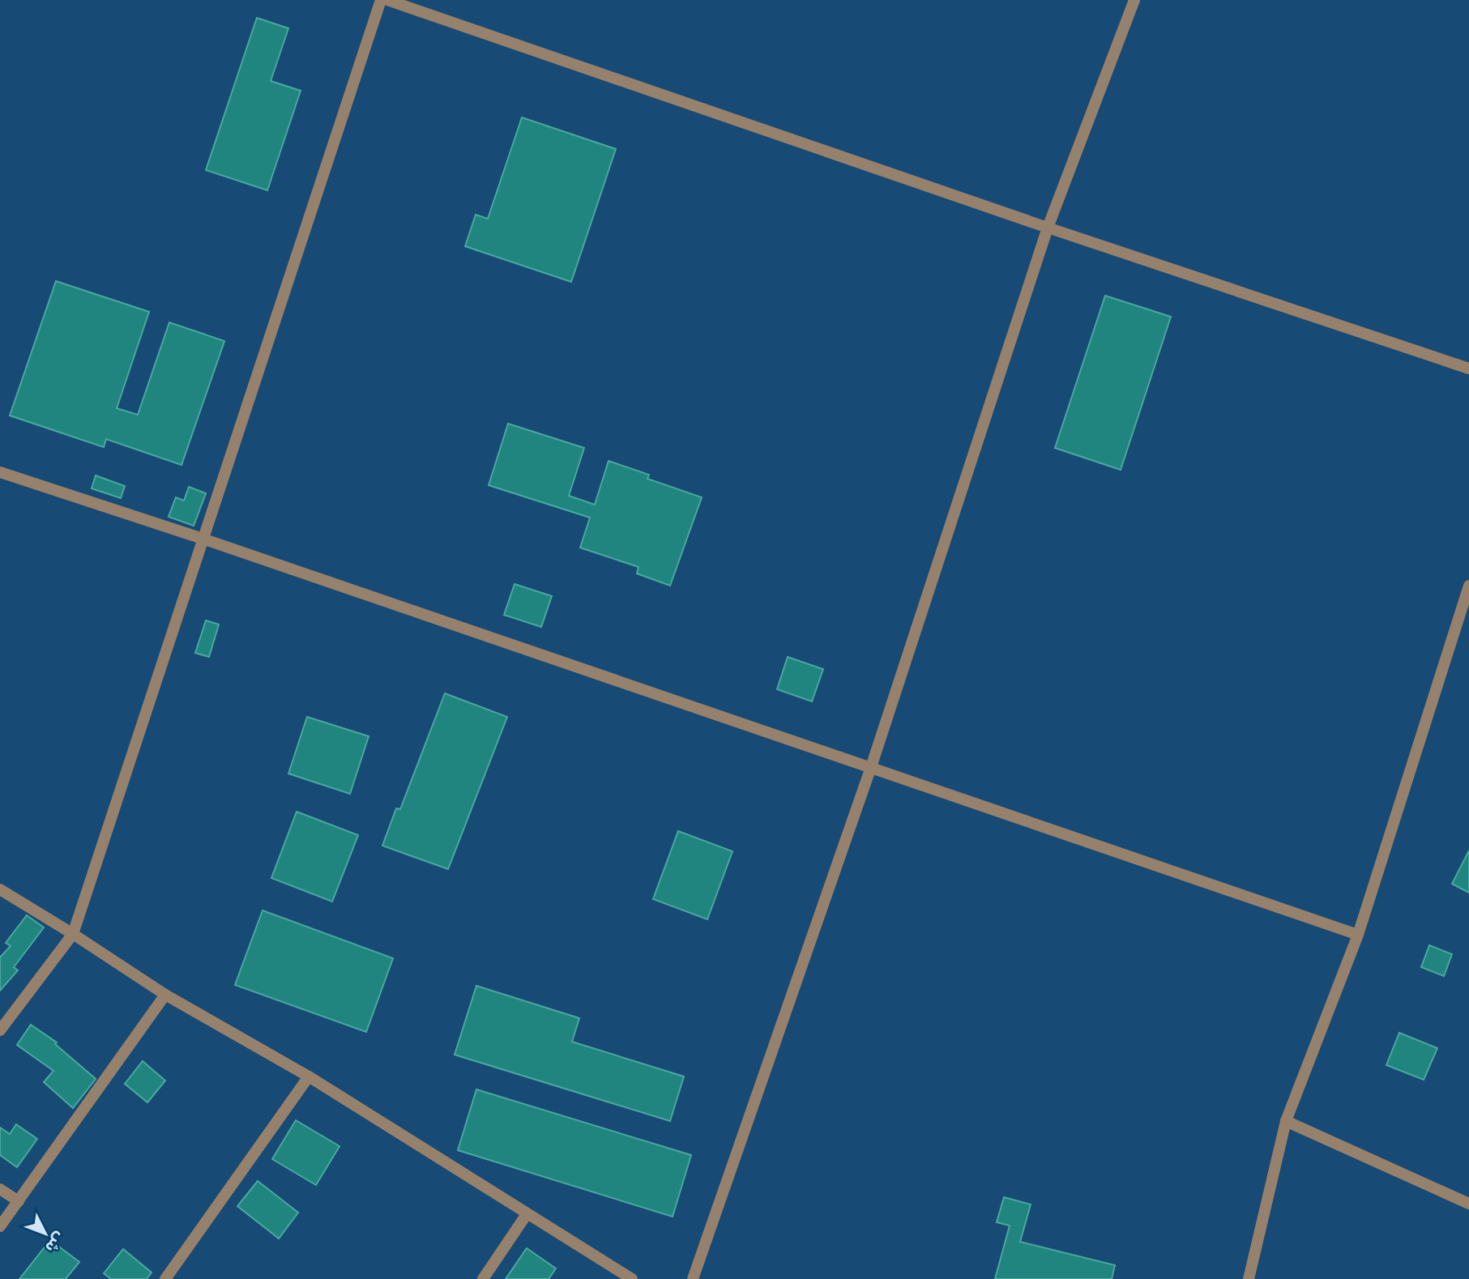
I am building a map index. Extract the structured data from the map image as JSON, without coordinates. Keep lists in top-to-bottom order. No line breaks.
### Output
{"north":"bottom right"}
